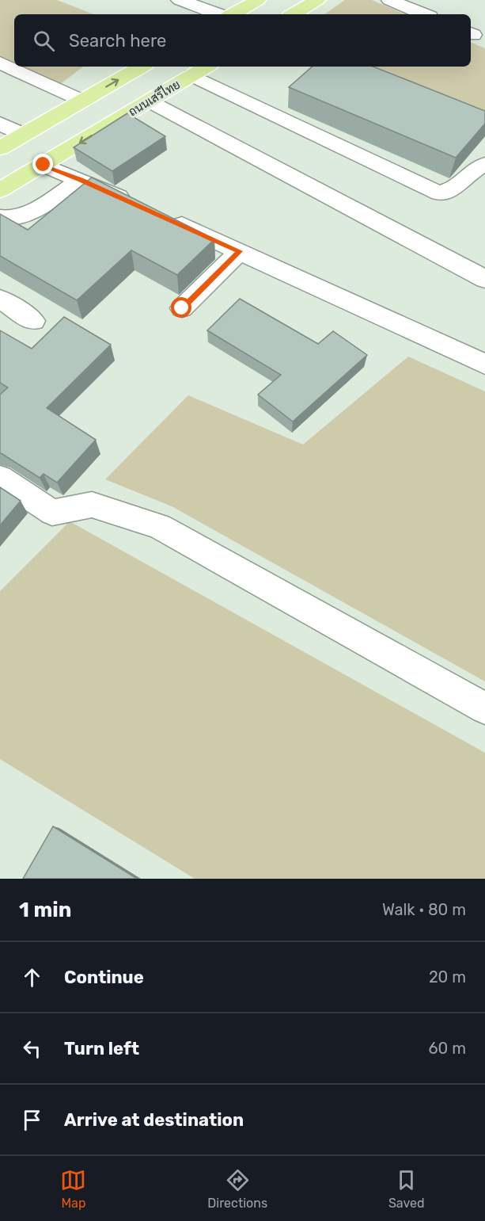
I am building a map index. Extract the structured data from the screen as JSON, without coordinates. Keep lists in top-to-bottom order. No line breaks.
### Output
{"streets":{"main road":["ถนนเสรีไทย"]},"page":{"search":"Search here","heading":["1 min","Walk · 80 m"],"list":[["Continue","20 m"],["Turn left","60 m"],"Arrive at destination"],"nav":["Map","Directions","Saved"]}}
